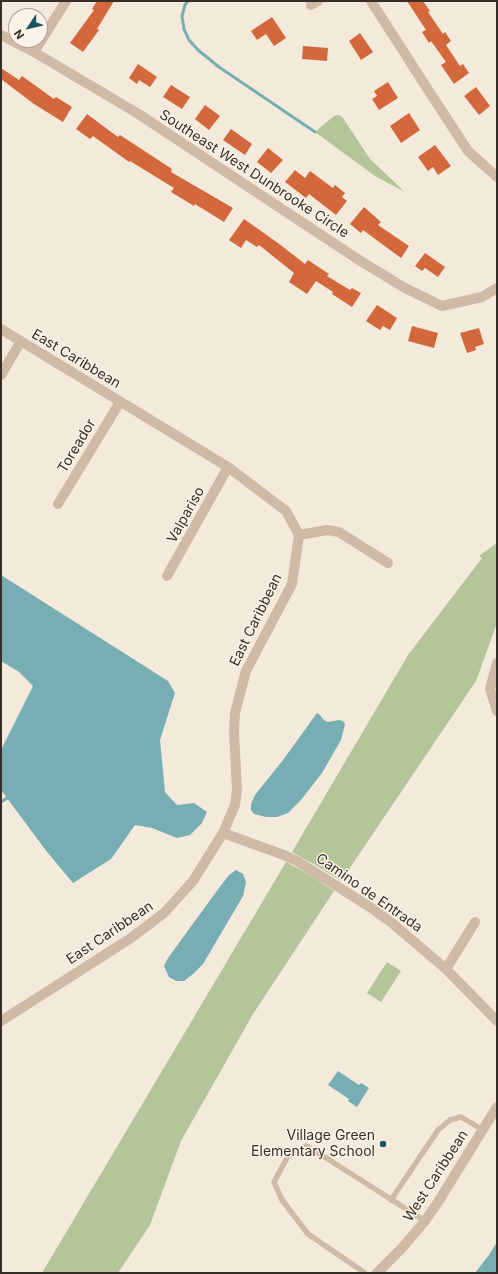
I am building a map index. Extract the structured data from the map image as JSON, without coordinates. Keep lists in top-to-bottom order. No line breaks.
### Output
{"streets":{"street":["Southeast West Dunbrooke Circle","East Caribbean","Toreador","Valpariso","Camino de Entrada","West Caribbean"]},"crossings":[["East Caribbean","Toreador"],["East Caribbean","Valpariso"],["East Caribbean","Camino de Entrada"]],"places":["Village Green Elementary School"],"north":"bottom left"}
